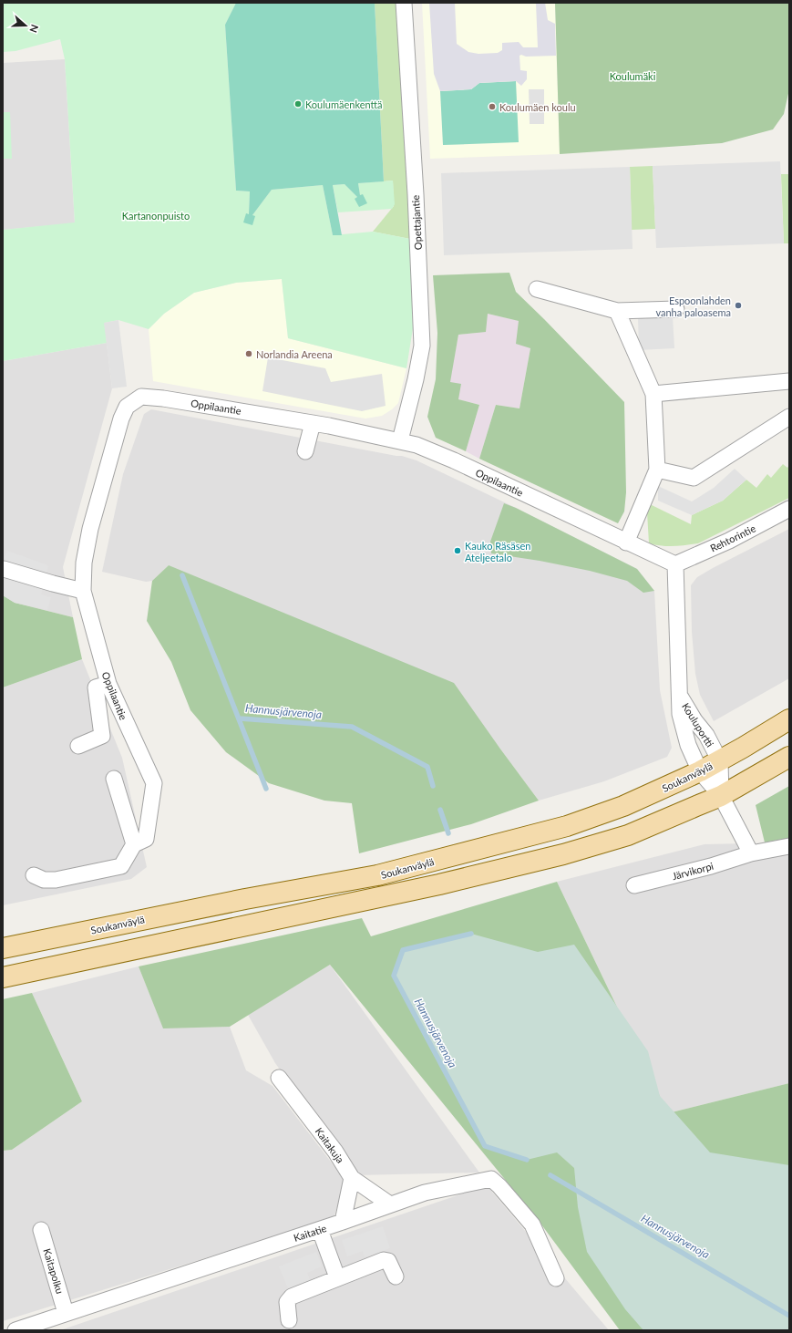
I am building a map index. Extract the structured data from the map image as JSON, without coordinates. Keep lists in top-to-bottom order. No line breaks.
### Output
{"streets":{"main road":["Soukanväylä"],"street":["Opettajantie","Oppilaantie","Rehtorintie","Kouluportti","Järvikorpi","Kaitakuja","Kaitatie","Kaitapolku"]},"crossings":[["Opettajantie","Oppilaantie"],["Oppilaantie","Rehtorintie"],["Oppilaantie","Kouluportti"],["Rehtorintie","Kouluportti"],["Kouluportti","Soukanväylä"],["Kaitatie","Kaitapolku"]],"water":["Hannusjärvenoja"],"parks":["Koulumäki","Kartanonpuisto"],"places":["Koulumäenkenttä","Koulumäen koulu","Espoonlahden vanha paloasema","Norlandia Areena","Kauko Räsäsen Ateljeetalo"],"north":"right"}
